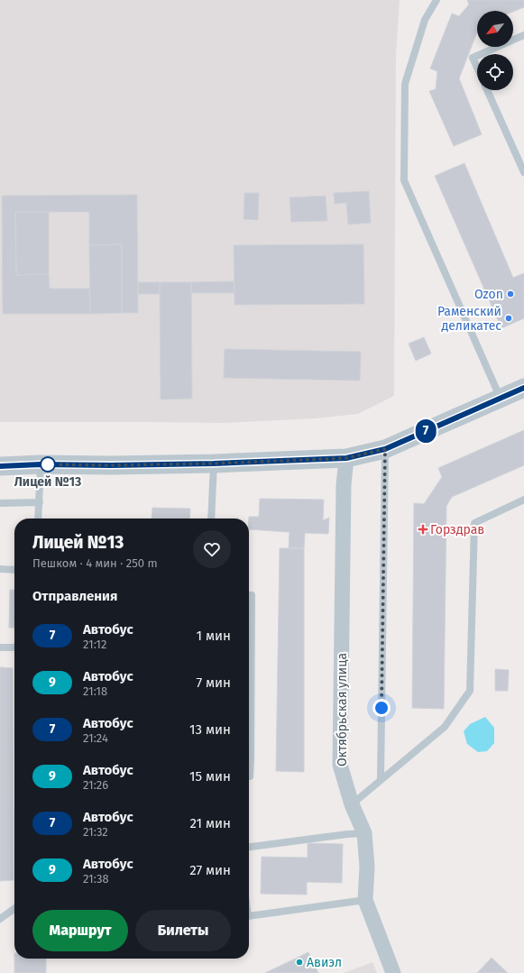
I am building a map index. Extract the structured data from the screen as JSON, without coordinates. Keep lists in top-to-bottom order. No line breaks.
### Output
{"streets":{"street":["Октябрьская улица"]},"places":{"other":["Ozon","Раменский деликатес","Лицей №13","Авиэл"],"health":["Горздрав"]},"lines":["bus line 7"],"north":"bottom left","page":{"on_map":"7","heading":[["Лицей №13","Пешком · 4 мин · 250 m"],"Отправления"],"list":[{"mark":"7","name":"Автобус","note":"21:12","value":"1 мин"},{"mark":"9","name":"Автобус","note":"21:18","value":"7 мин"},{"mark":"7","name":"Автобус","note":"21:24","value":"13 мин"},{"mark":"9","name":"Автобус","note":"21:26","value":"15 мин"},{"mark":"7","name":"Автобус","note":"21:32","value":"21 мин"},{"mark":"9","name":"Автобус","note":"21:38","value":"27 мин"}],"buttons":["Маршрут","Билеты"]}}
